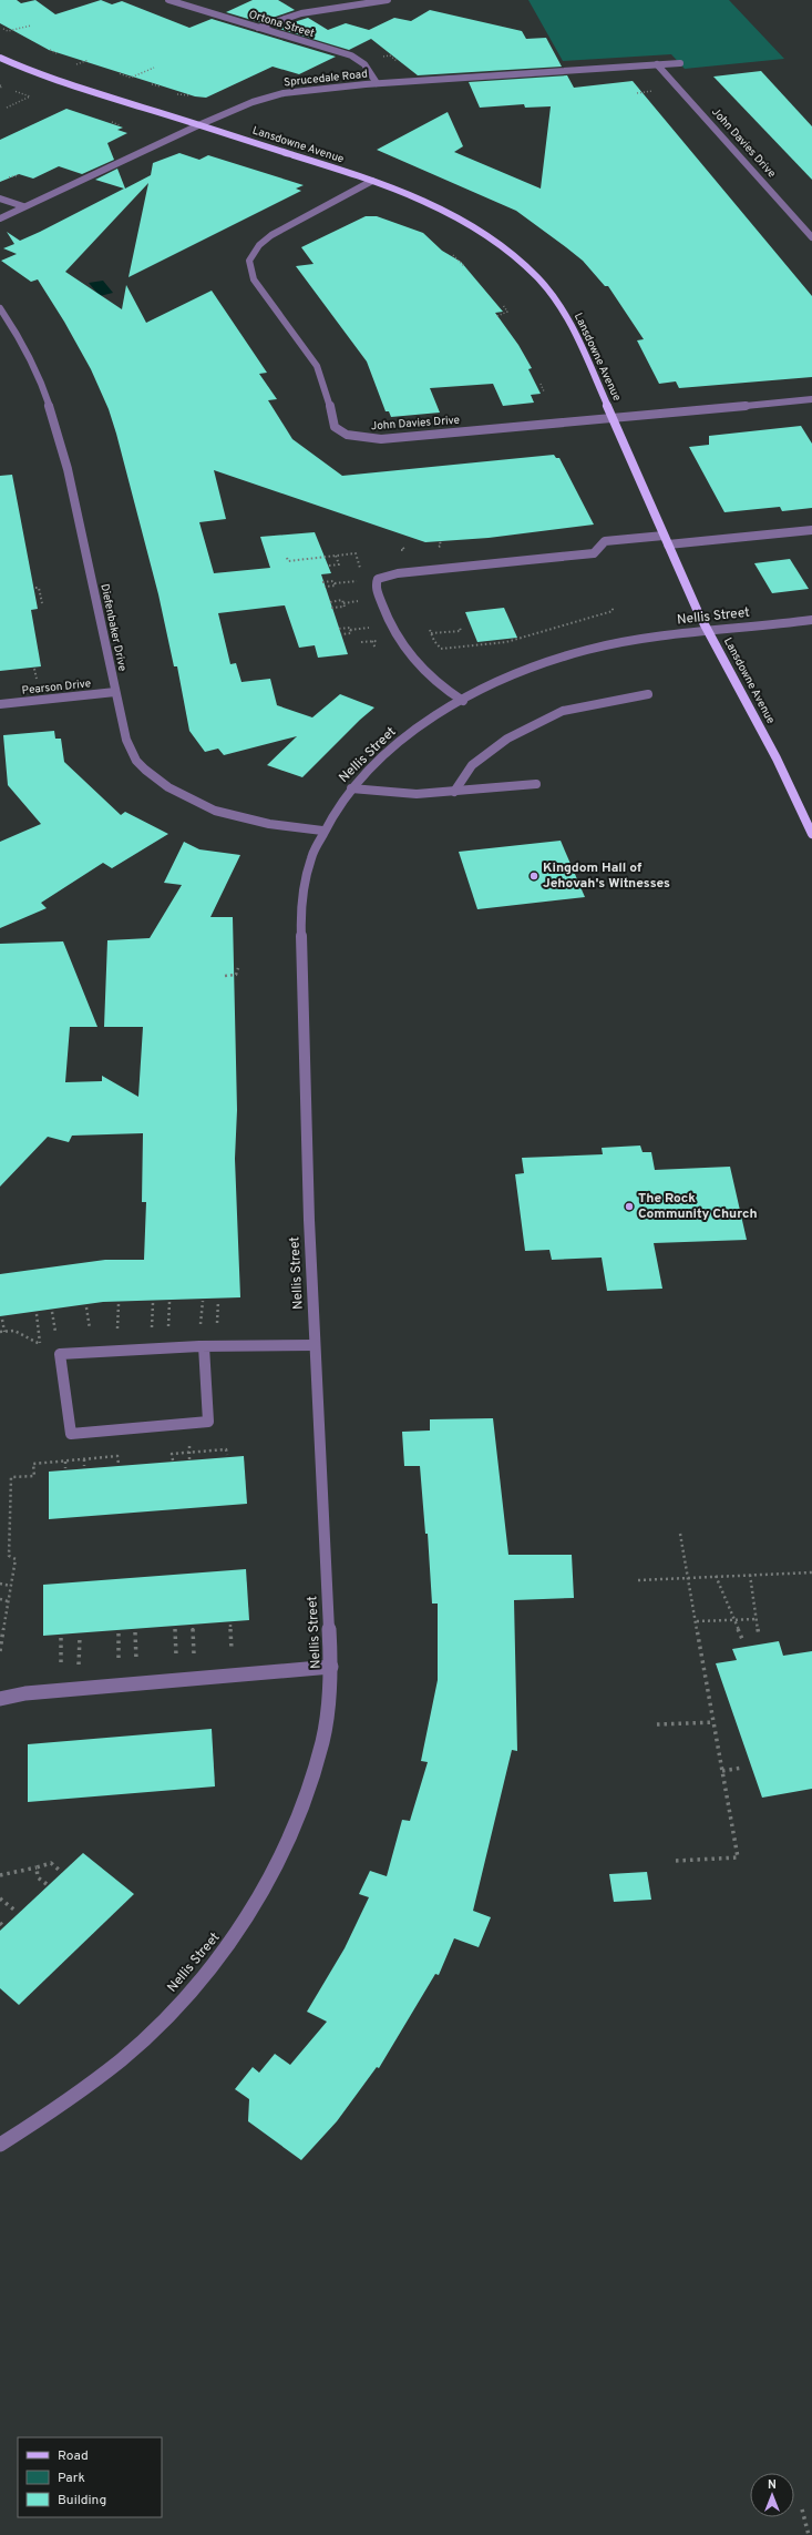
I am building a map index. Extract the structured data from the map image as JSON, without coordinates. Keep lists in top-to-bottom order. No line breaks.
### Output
{"streets":{"main road":["Lansdowne Avenue"],"street":["Ortona Street","Sprucedale Road","John Davies Drive","Nellis Street","Diefenbaker Drive","Pearson Drive"]},"crossings":[["Ortona Street","Sprucedale Road"],["Sprucedale Road","John Davies Drive"],["Sprucedale Road","Lansdowne Avenue"],["John Davies Drive","Lansdowne Avenue"],["Lansdowne Avenue","Nellis Street"],["Nellis Street","Diefenbaker Drive"],["Diefenbaker Drive","Pearson Drive"]],"places":["Kingdom Hall of Jehovah's Witnesses","The Rock Community Church"],"legend":["Road","Park","Building"],"north":"top"}
